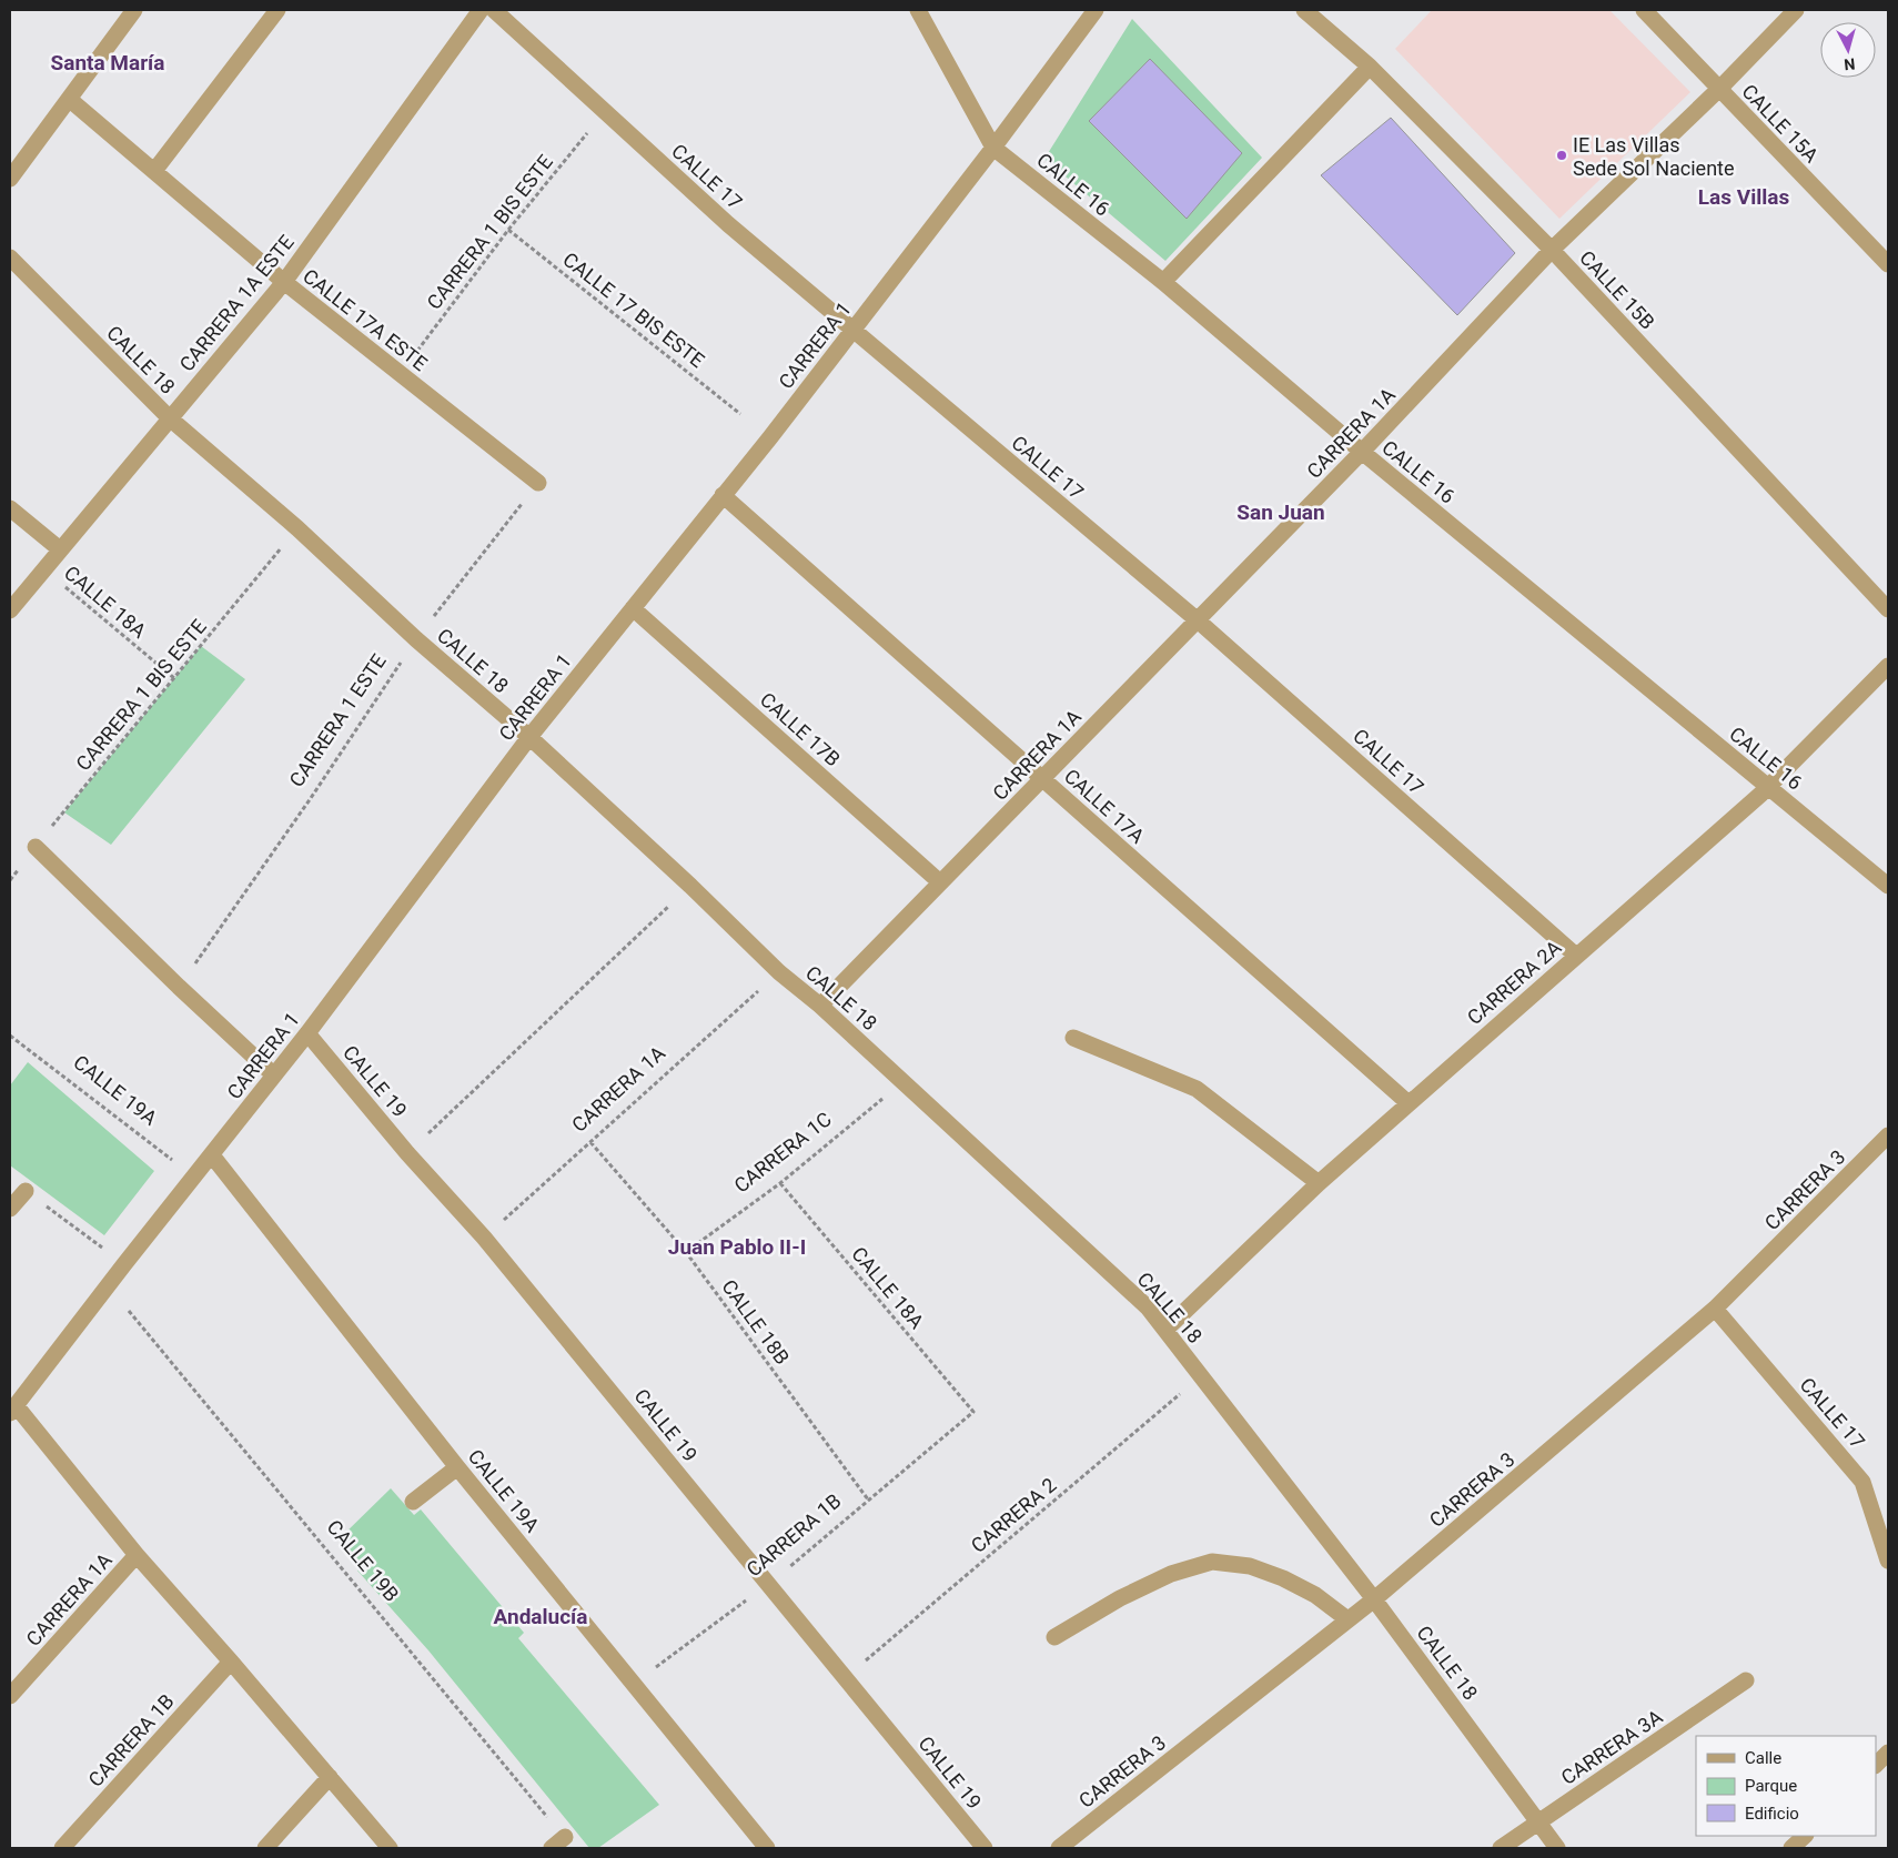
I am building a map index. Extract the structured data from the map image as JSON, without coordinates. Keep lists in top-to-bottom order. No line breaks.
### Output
{"streets":{"street":["CALLE 15A","CALLE 17","CALLE 16","CALLE 15B","CARRERA 1A ESTE","CALLE 17A ESTE","CARRERA 1","CALLE 18","CARRERA 1A","CALLE 17B","CALLE 17A","CARRERA 2A","CALLE 19","CALLE 19A","CARRERA 3","CARRERA 1B","CARRERA 3A"],"path":["CARRERA 1 BIS ESTE","CALLE 17 BIS ESTE","CALLE 18A","CARRERA 1 ESTE","CARRERA 1C","CALLE 18B","CARRERA 2","CALLE 19B"]},"crossings":[["CALLE 15A","CARRERA 1A"],["CALLE 17","CARRERA 1 BIS ESTE"],["CALLE 17","CARRERA 1"],["CALLE 17","CARRERA 1A"],["CALLE 17","CARRERA 2A"],["CALLE 17","CARRERA 3"],["CALLE 16","CARRERA 1"],["CALLE 16","CARRERA 1A"],["CALLE 16","CARRERA 2A"],["CARRERA 1 BIS ESTE","CALLE 17 BIS ESTE"],["CARRERA 1 BIS ESTE","CALLE 17A ESTE"],["CARRERA 1 BIS ESTE","CALLE 18"],["CARRERA 1 BIS ESTE","CALLE 18A"],["CALLE 15B","CARRERA 1A"],["CARRERA 1A ESTE","CALLE 17A ESTE"],["CARRERA 1A ESTE","CALLE 18"],["CARRERA 1A ESTE","CALLE 18A"],["CALLE 17A ESTE","CARRERA 1 ESTE"],["CARRERA 1","CALLE 18"],["CARRERA 1","CALLE 17B"],["CARRERA 1","CALLE 17A"],["CARRERA 1","CALLE 19"],["CARRERA 1","CALLE 19A"],["CALLE 18","CARRERA 1A"],["CALLE 18","CARRERA 1 ESTE"],["CALLE 18","CARRERA 2A"],["CALLE 18","CARRERA 1C"],["CALLE 18","CARRERA 3"],["CALLE 18","CARRERA 2"],["CALLE 18","CARRERA 3A"],["CARRERA 1A","CALLE 17B"],["CARRERA 1A","CALLE 17A"],["CARRERA 1A","CALLE 19"],["CARRERA 1A","CALLE 18B"],["CALLE 18A","CARRERA 1C"],["CALLE 18A","CARRERA 1B"],["CALLE 17A","CARRERA 2A"],["CALLE 19","CARRERA 2"],["CALLE 19","CARRERA 1B"],["CALLE 19A","CARRERA 1B"],["CARRERA 1C","CALLE 18B"],["CALLE 18B","CARRERA 1B"]],"districts":["Santa María","Las Villas","San Juan","Juan Pablo II-I","Andalucía"],"places":["IE Las Villas Sede Sol Naciente"],"legend":["Calle","Parque","Edificio"],"north":"bottom"}
